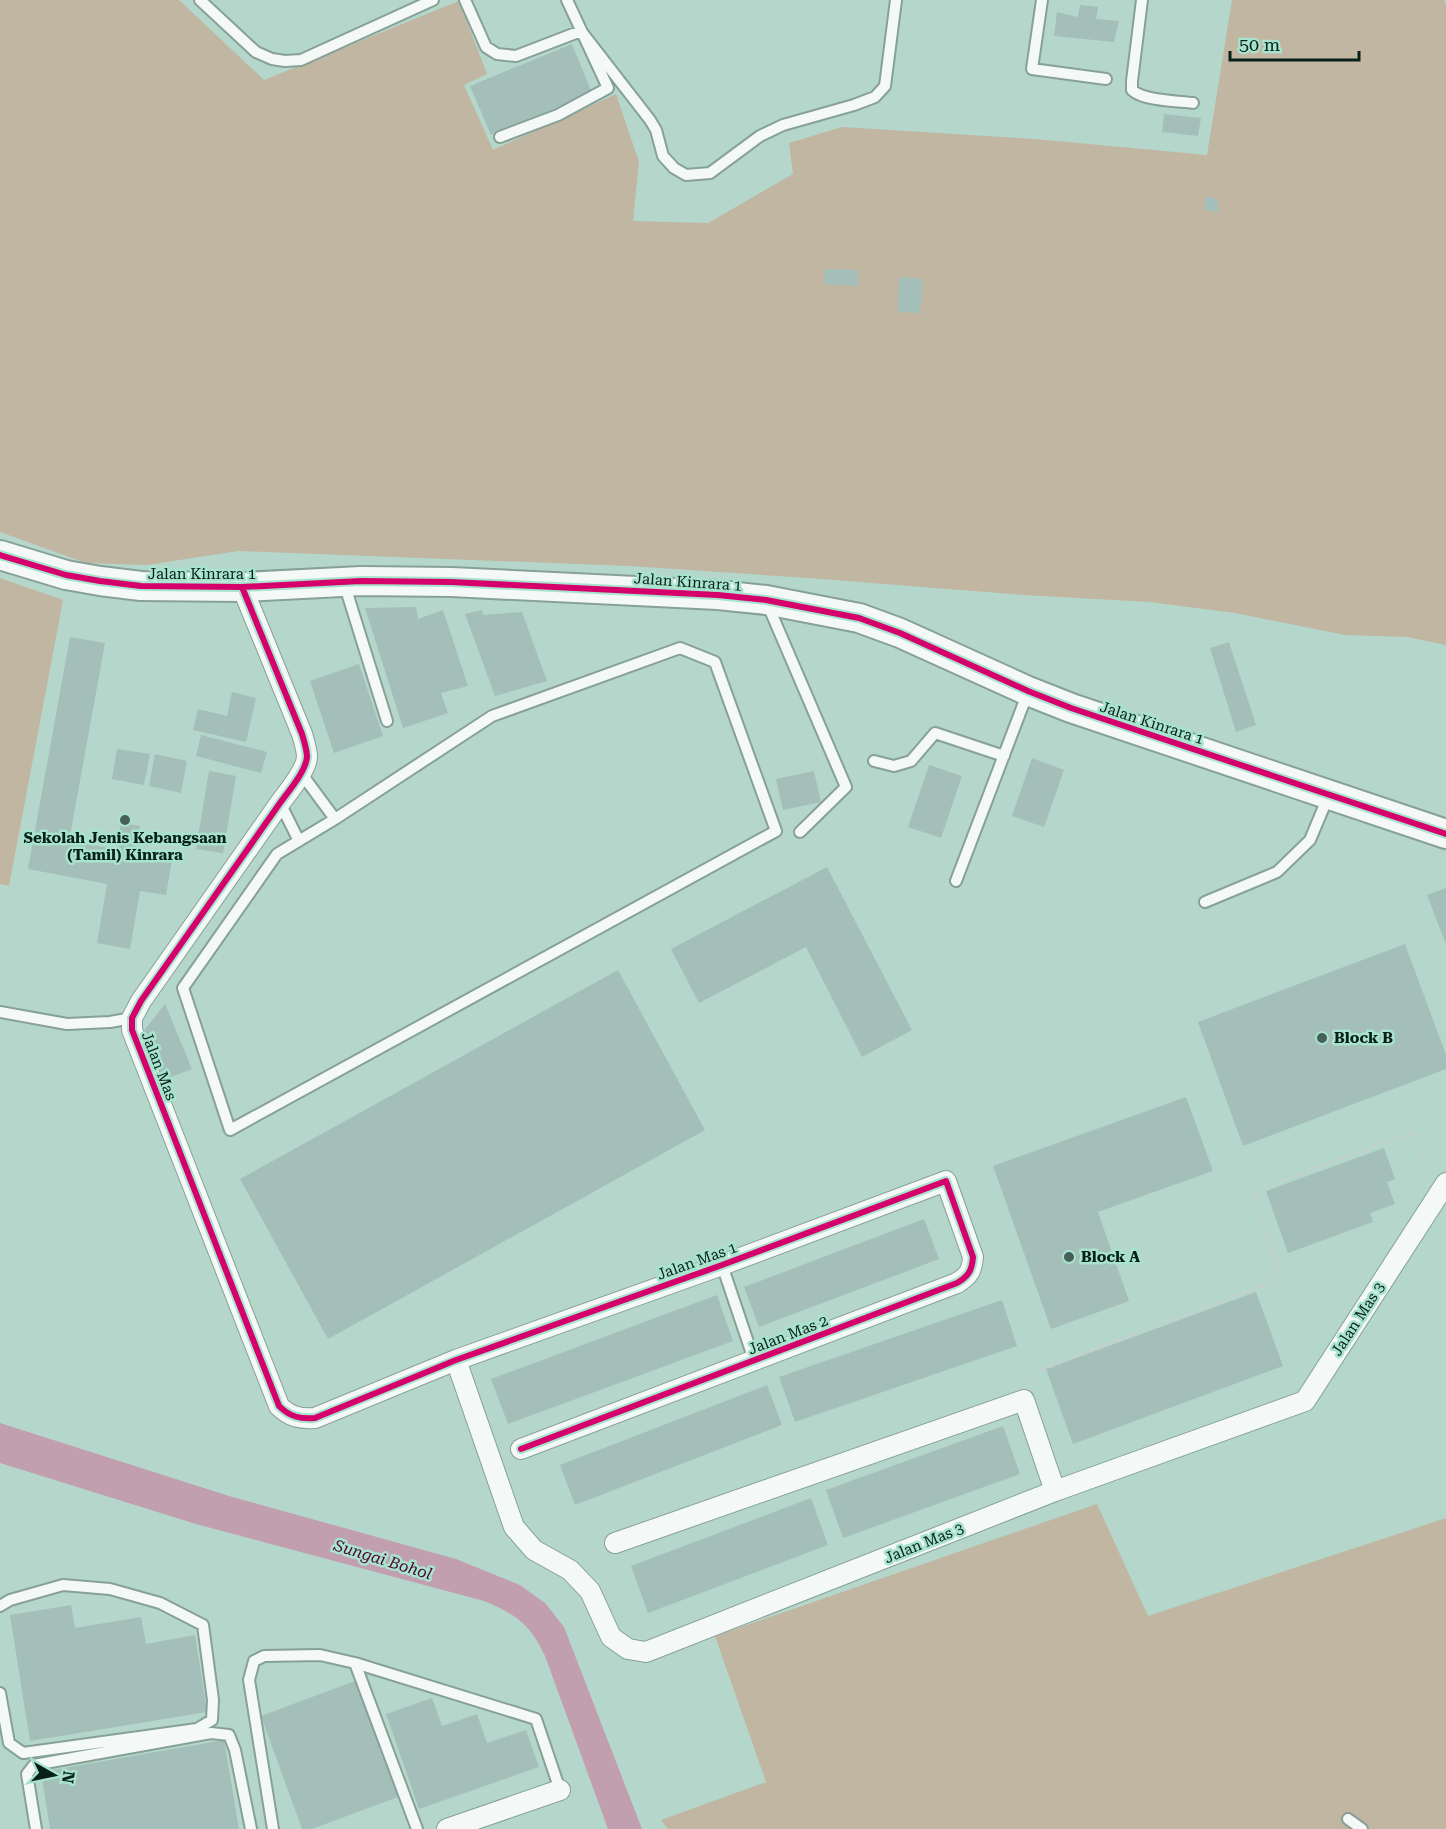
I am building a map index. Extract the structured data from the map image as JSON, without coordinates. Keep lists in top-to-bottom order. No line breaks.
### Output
{"streets":{"street":["Jalan Kinrara 1","Jalan Mas","Jalan Mas 1","Jalan Mas 3","Jalan Mas 2"]},"crossings":[["Jalan Kinrara 1","Jalan Mas"],["Jalan Mas","Jalan Mas 1"],["Jalan Mas","Jalan Mas 3"],["Jalan Mas 1","Jalan Mas 3"],["Jalan Mas 1","Jalan Mas 2"]],"water":["Sungai Bohol"],"places":["Sekolah Jenis Kebangsaan (Tamil) Kinrara","Block B","Block A"],"scale_bar":"50 m","north":"right"}
